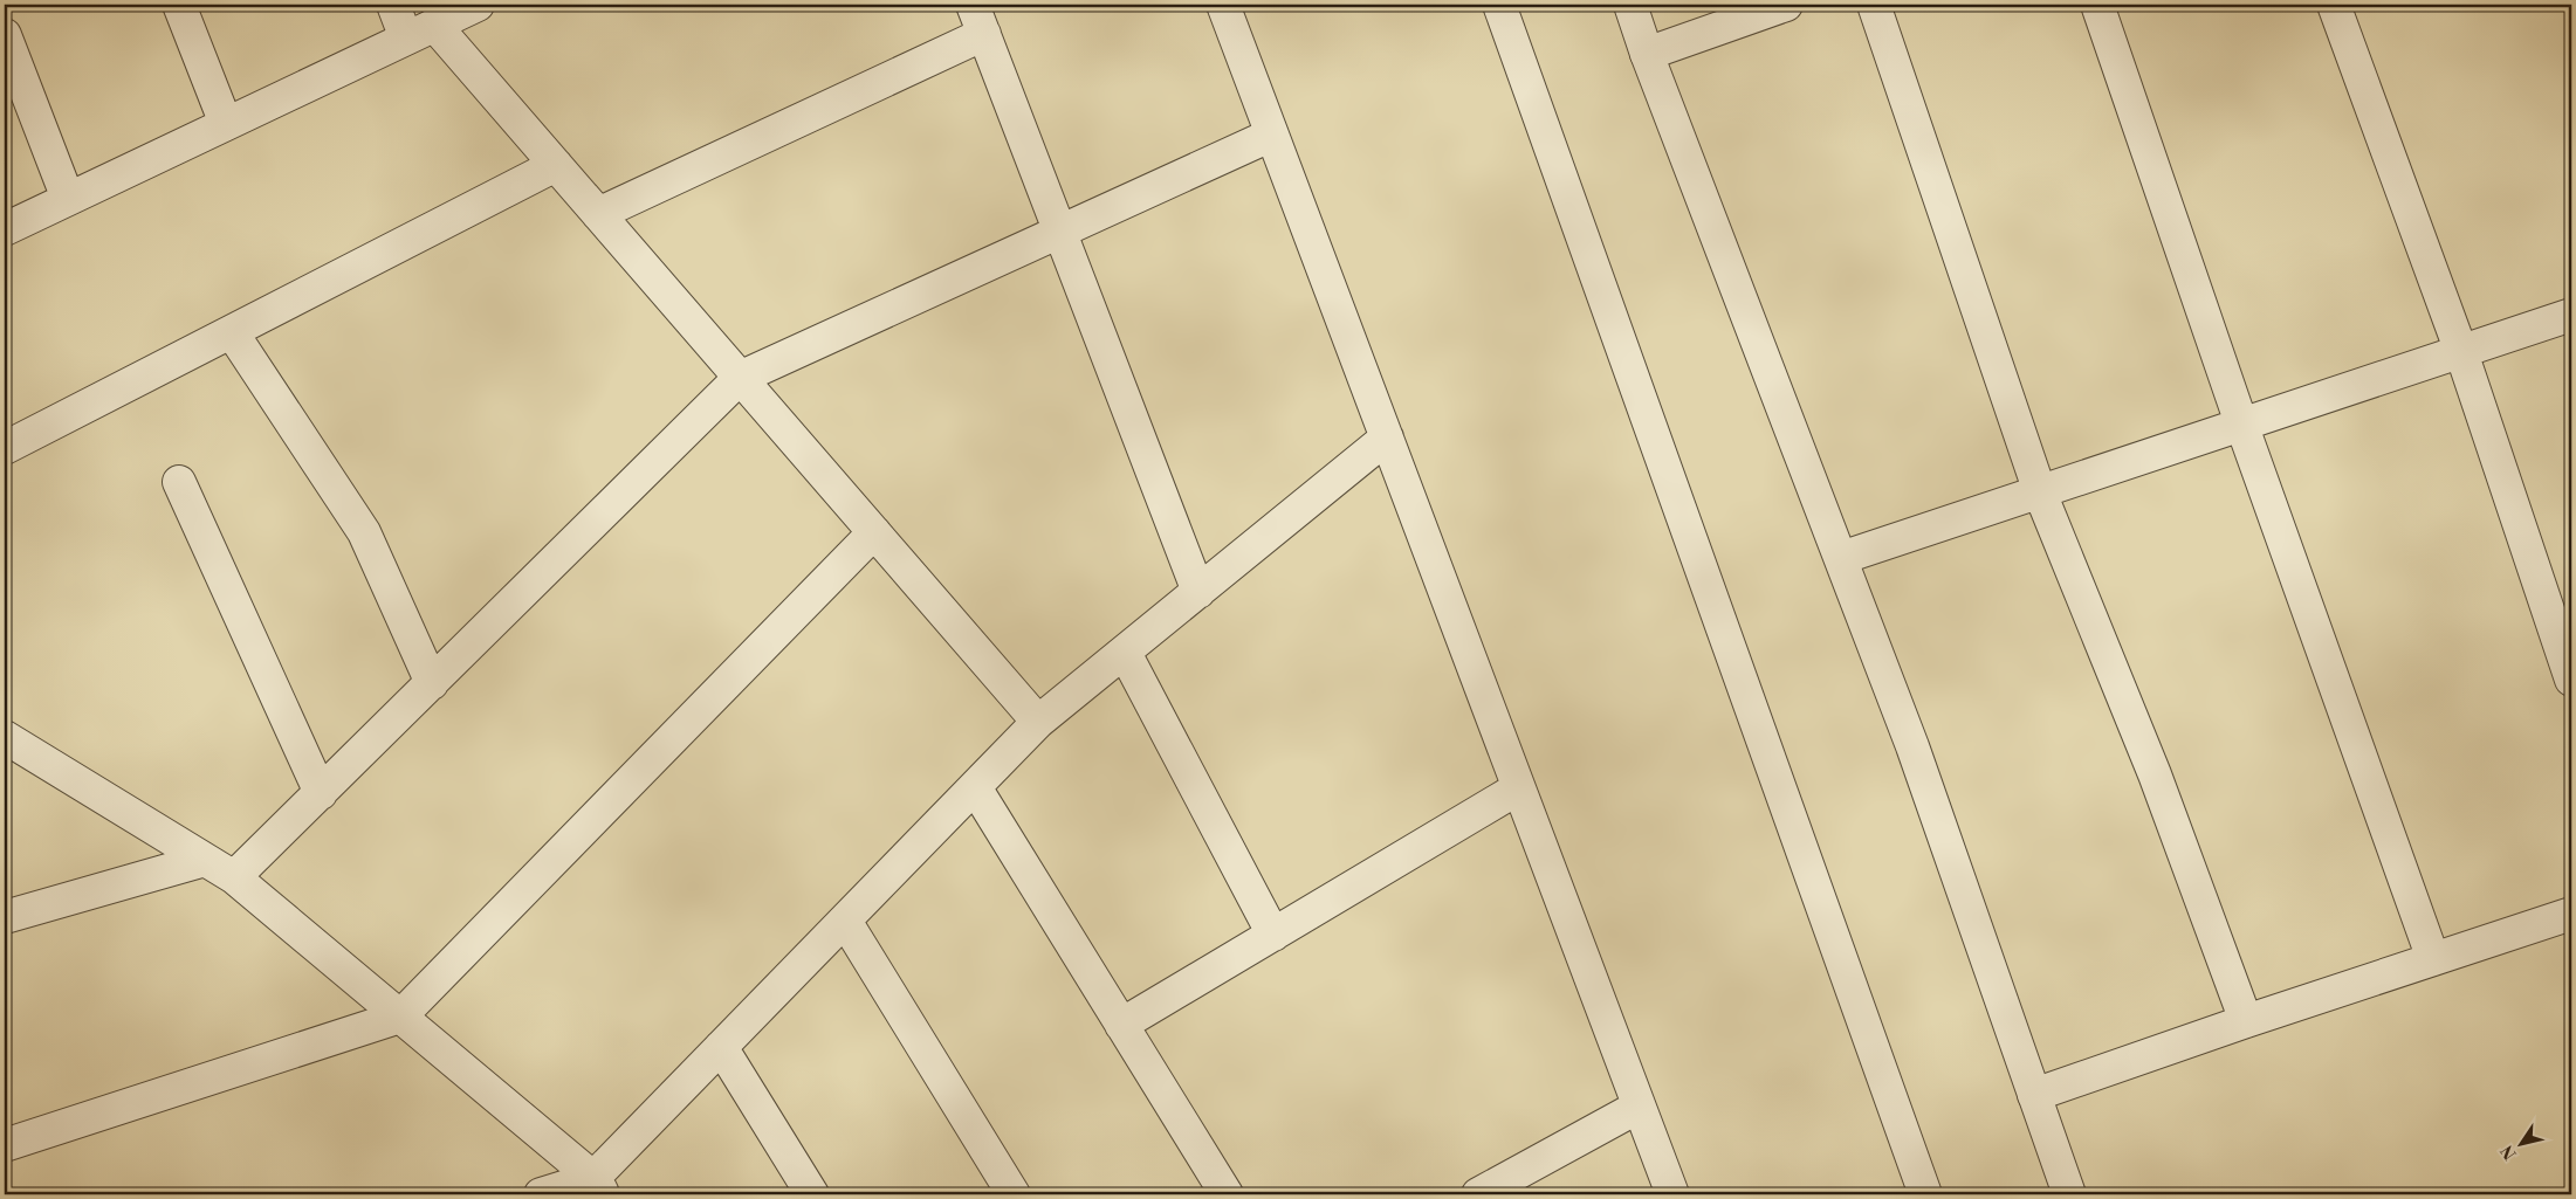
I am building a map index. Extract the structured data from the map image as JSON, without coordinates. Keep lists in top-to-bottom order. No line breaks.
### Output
{"north":"bottom left"}
